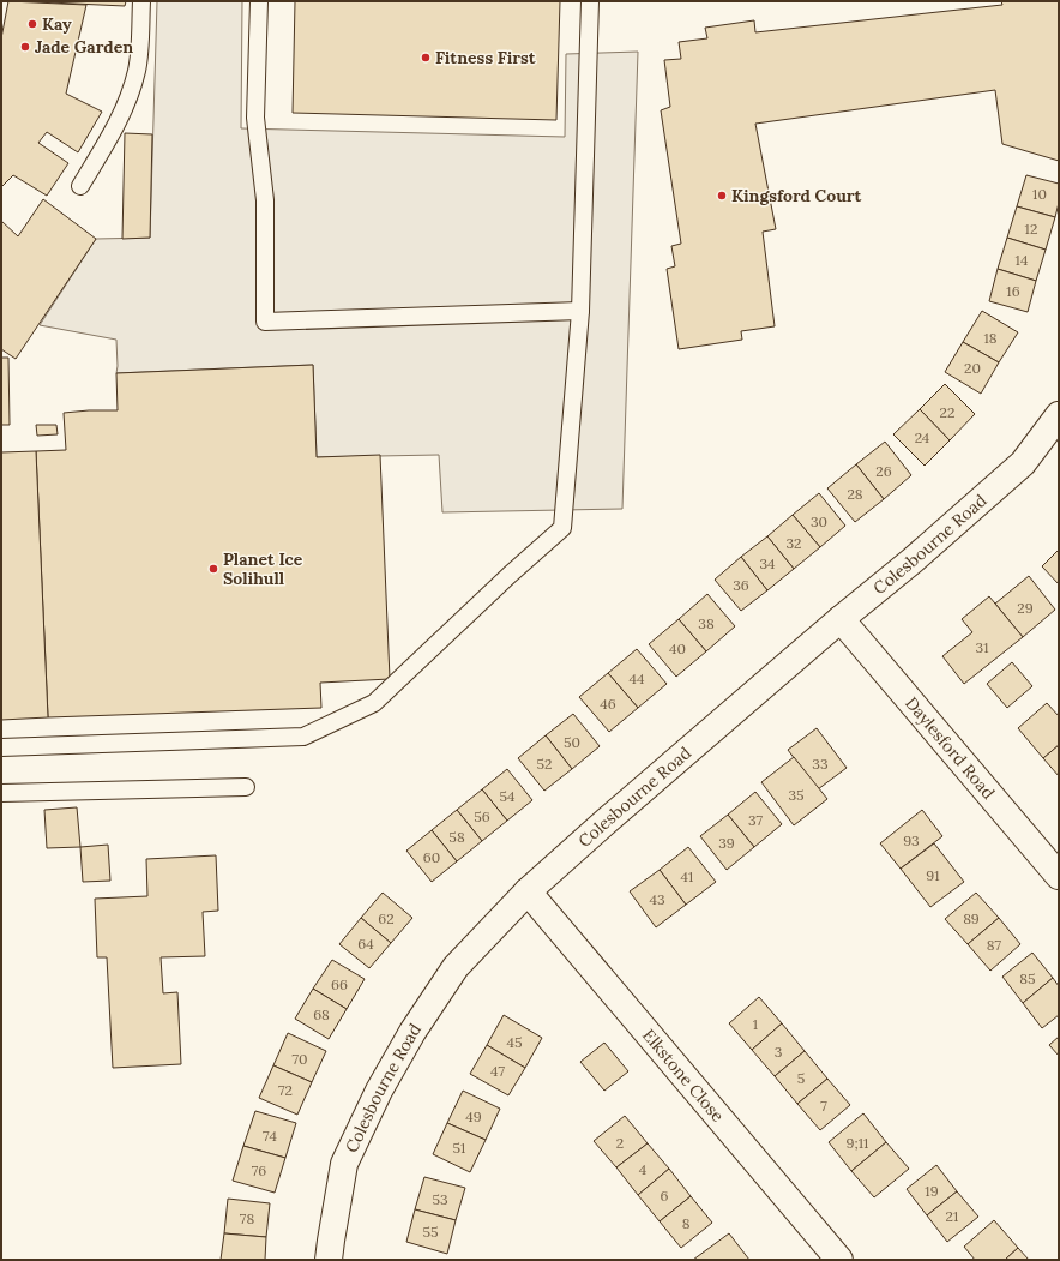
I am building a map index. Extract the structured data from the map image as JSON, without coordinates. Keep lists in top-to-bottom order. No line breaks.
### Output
{"streets":{"street":["Colesbourne Road","Daylesford Road","Elkstone Close"]},"crossings":[["Colesbourne Road","Daylesford Road"],["Colesbourne Road","Elkstone Close"]],"places":["Kay","Jade Garden","Fitness First","Kingsford Court","Planet Ice Solihull"],"house_numbers":["10","12","14","16","18","20","22","24","26","28","30","32","34","36","29","38","31","40","44","46","50","52","33","35","54","56","37","58","93","39","60","91","41","43","62","89","64","87","85","66","68","1","45","3","70","47","5","72","7","49","74","2","9;11","51","4","76","19","6","53","21","78","8","55"]}
